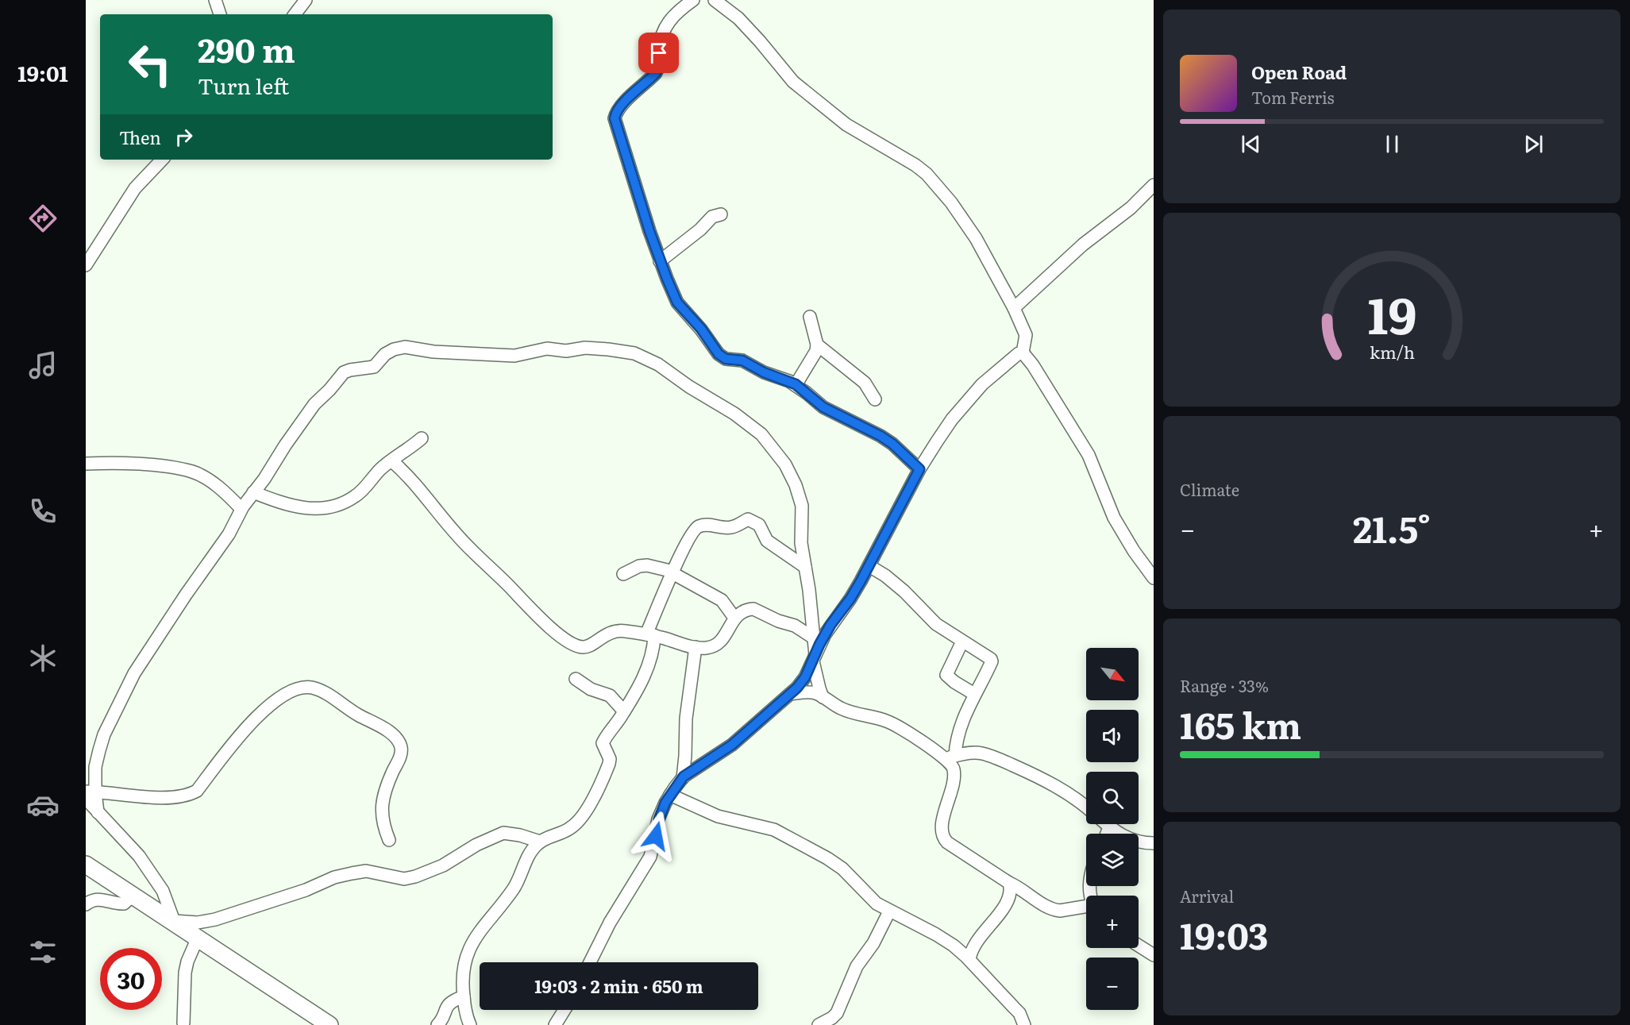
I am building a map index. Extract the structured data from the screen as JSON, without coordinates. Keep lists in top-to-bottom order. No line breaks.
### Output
{"north":"bottom right","page":{"tabs":"19:01","turn":["290 m","Turn left"],"song":["Open Road","Tom Ferris"],"then":"Then","tile":["Climate",["Range · 33%","165 km"],["Arrival","19:03"]],"heat":["−","21.5°","+"],"map_buttons":["+","−"],"limit":"30","trip":"19:03 · 2 min · 650 m","gauge":["19","km/h"]}}
